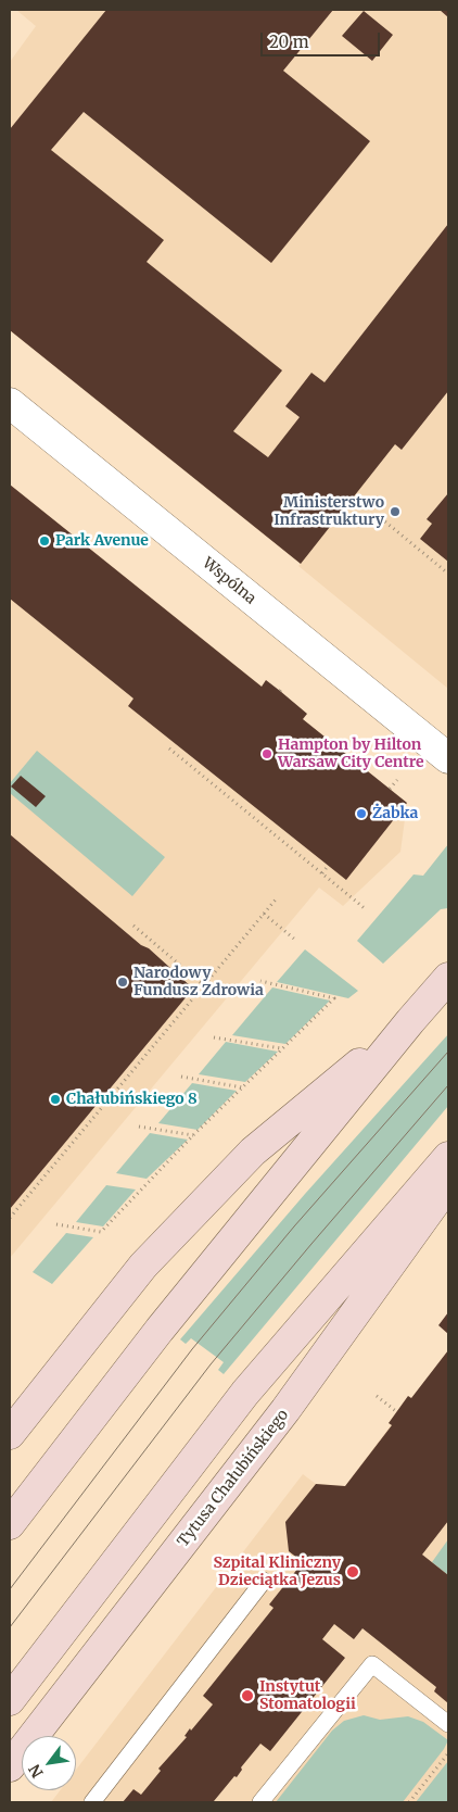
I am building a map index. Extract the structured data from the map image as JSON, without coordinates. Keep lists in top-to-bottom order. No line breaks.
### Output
{"streets":{"main road":["Tytusa Chałubińskiego"],"street":["Wspólna"]},"places":["Ministerstwo Infrastruktury","Park Avenue","Hampton by Hilton Warsaw City Centre","Żabka","Narodowy Fundusz Zdrowia","Chałubińskiego 8","Szpital Kliniczny Dzieciątka Jezus","Instytut Stomatologii"],"scale_bar":"20 m","north":"bottom left"}
